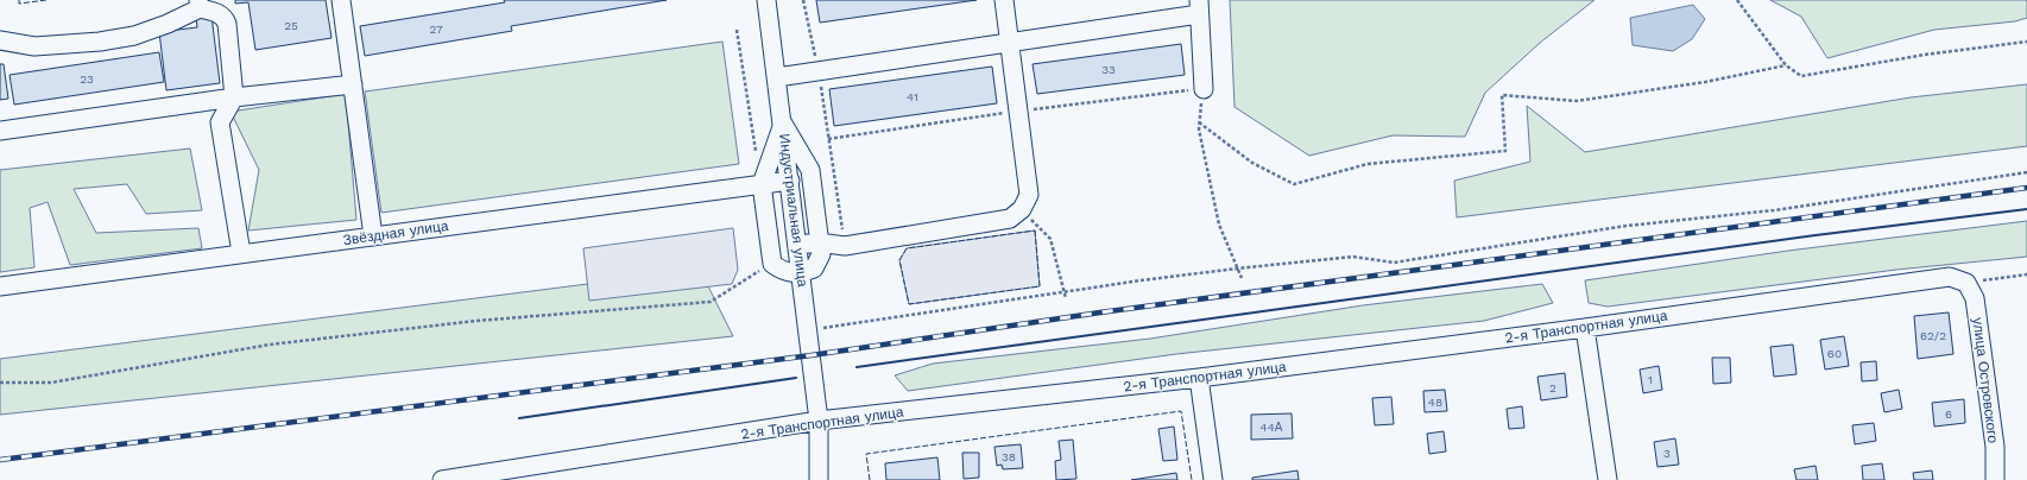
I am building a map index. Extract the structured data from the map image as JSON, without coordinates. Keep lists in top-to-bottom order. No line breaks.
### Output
{"streets":{"street":["Индустриальная улица","Звёздная улица","2-я Транспортная улица","улица Островского"]},"crossings":[["Индустриальная улица","Звёздная улица"],["Индустриальная улица","2-я Транспортная улица"],["2-я Транспортная улица","улица Островского"]],"house_numbers":["25","27","33","23","41","62/2","60","1","2","48","6","44А","3","38"]}
